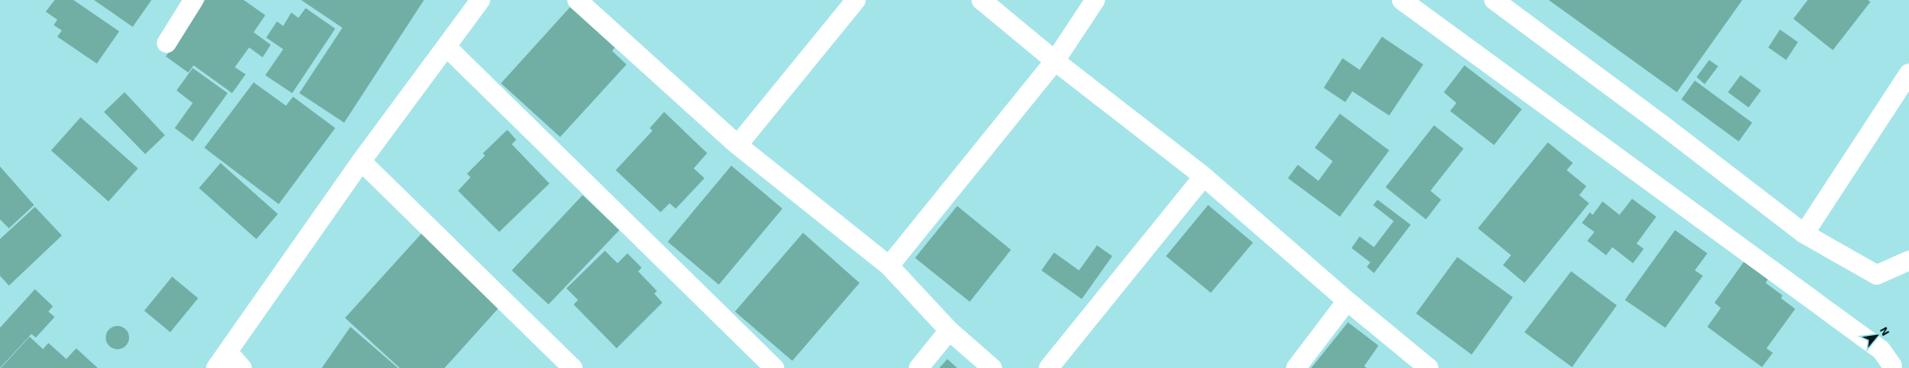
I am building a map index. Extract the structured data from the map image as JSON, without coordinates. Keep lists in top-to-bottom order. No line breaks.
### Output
{"north":"top right"}
